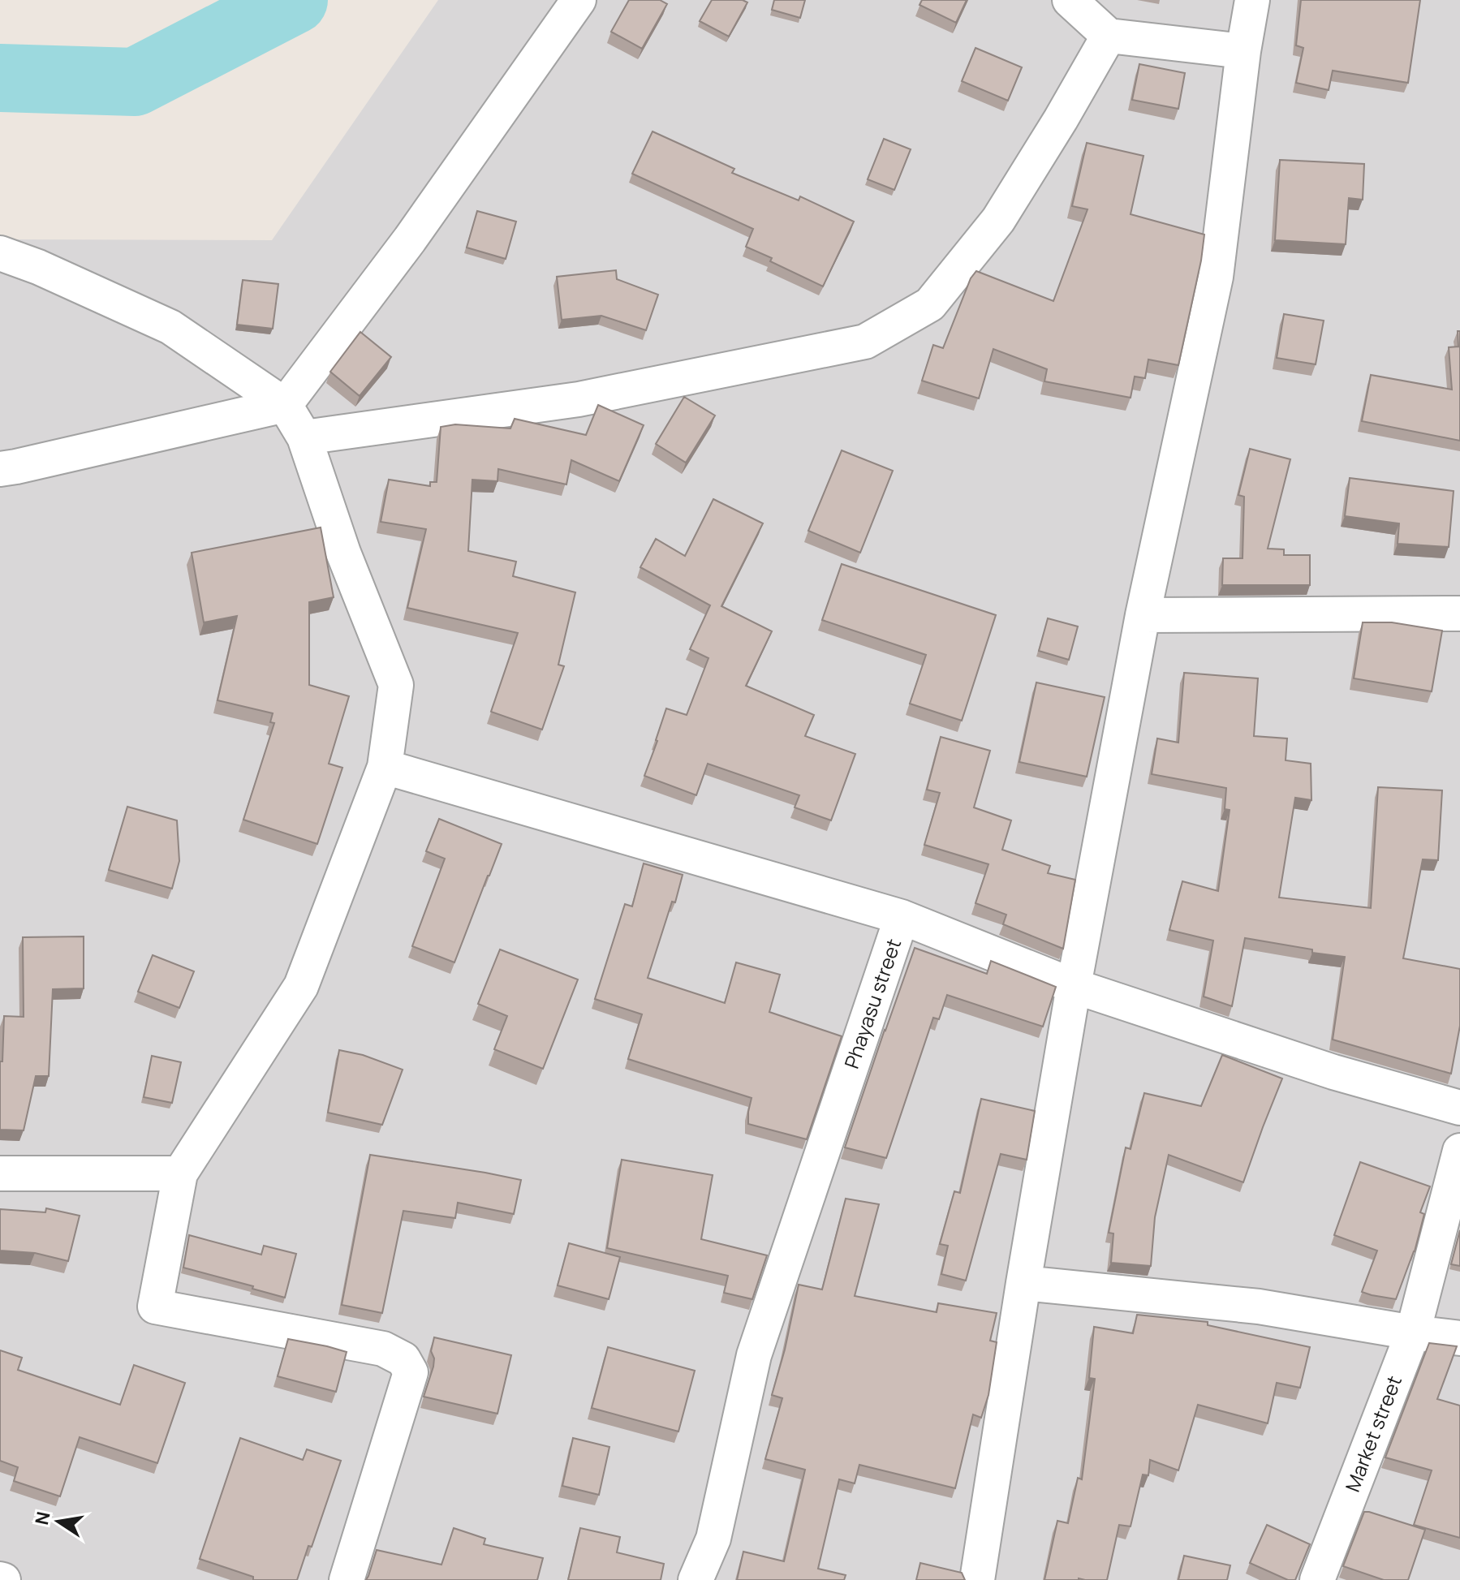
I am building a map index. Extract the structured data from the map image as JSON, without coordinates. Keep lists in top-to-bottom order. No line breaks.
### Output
{"streets":{"street":["Phayasu street","Market street"]},"north":"left"}
